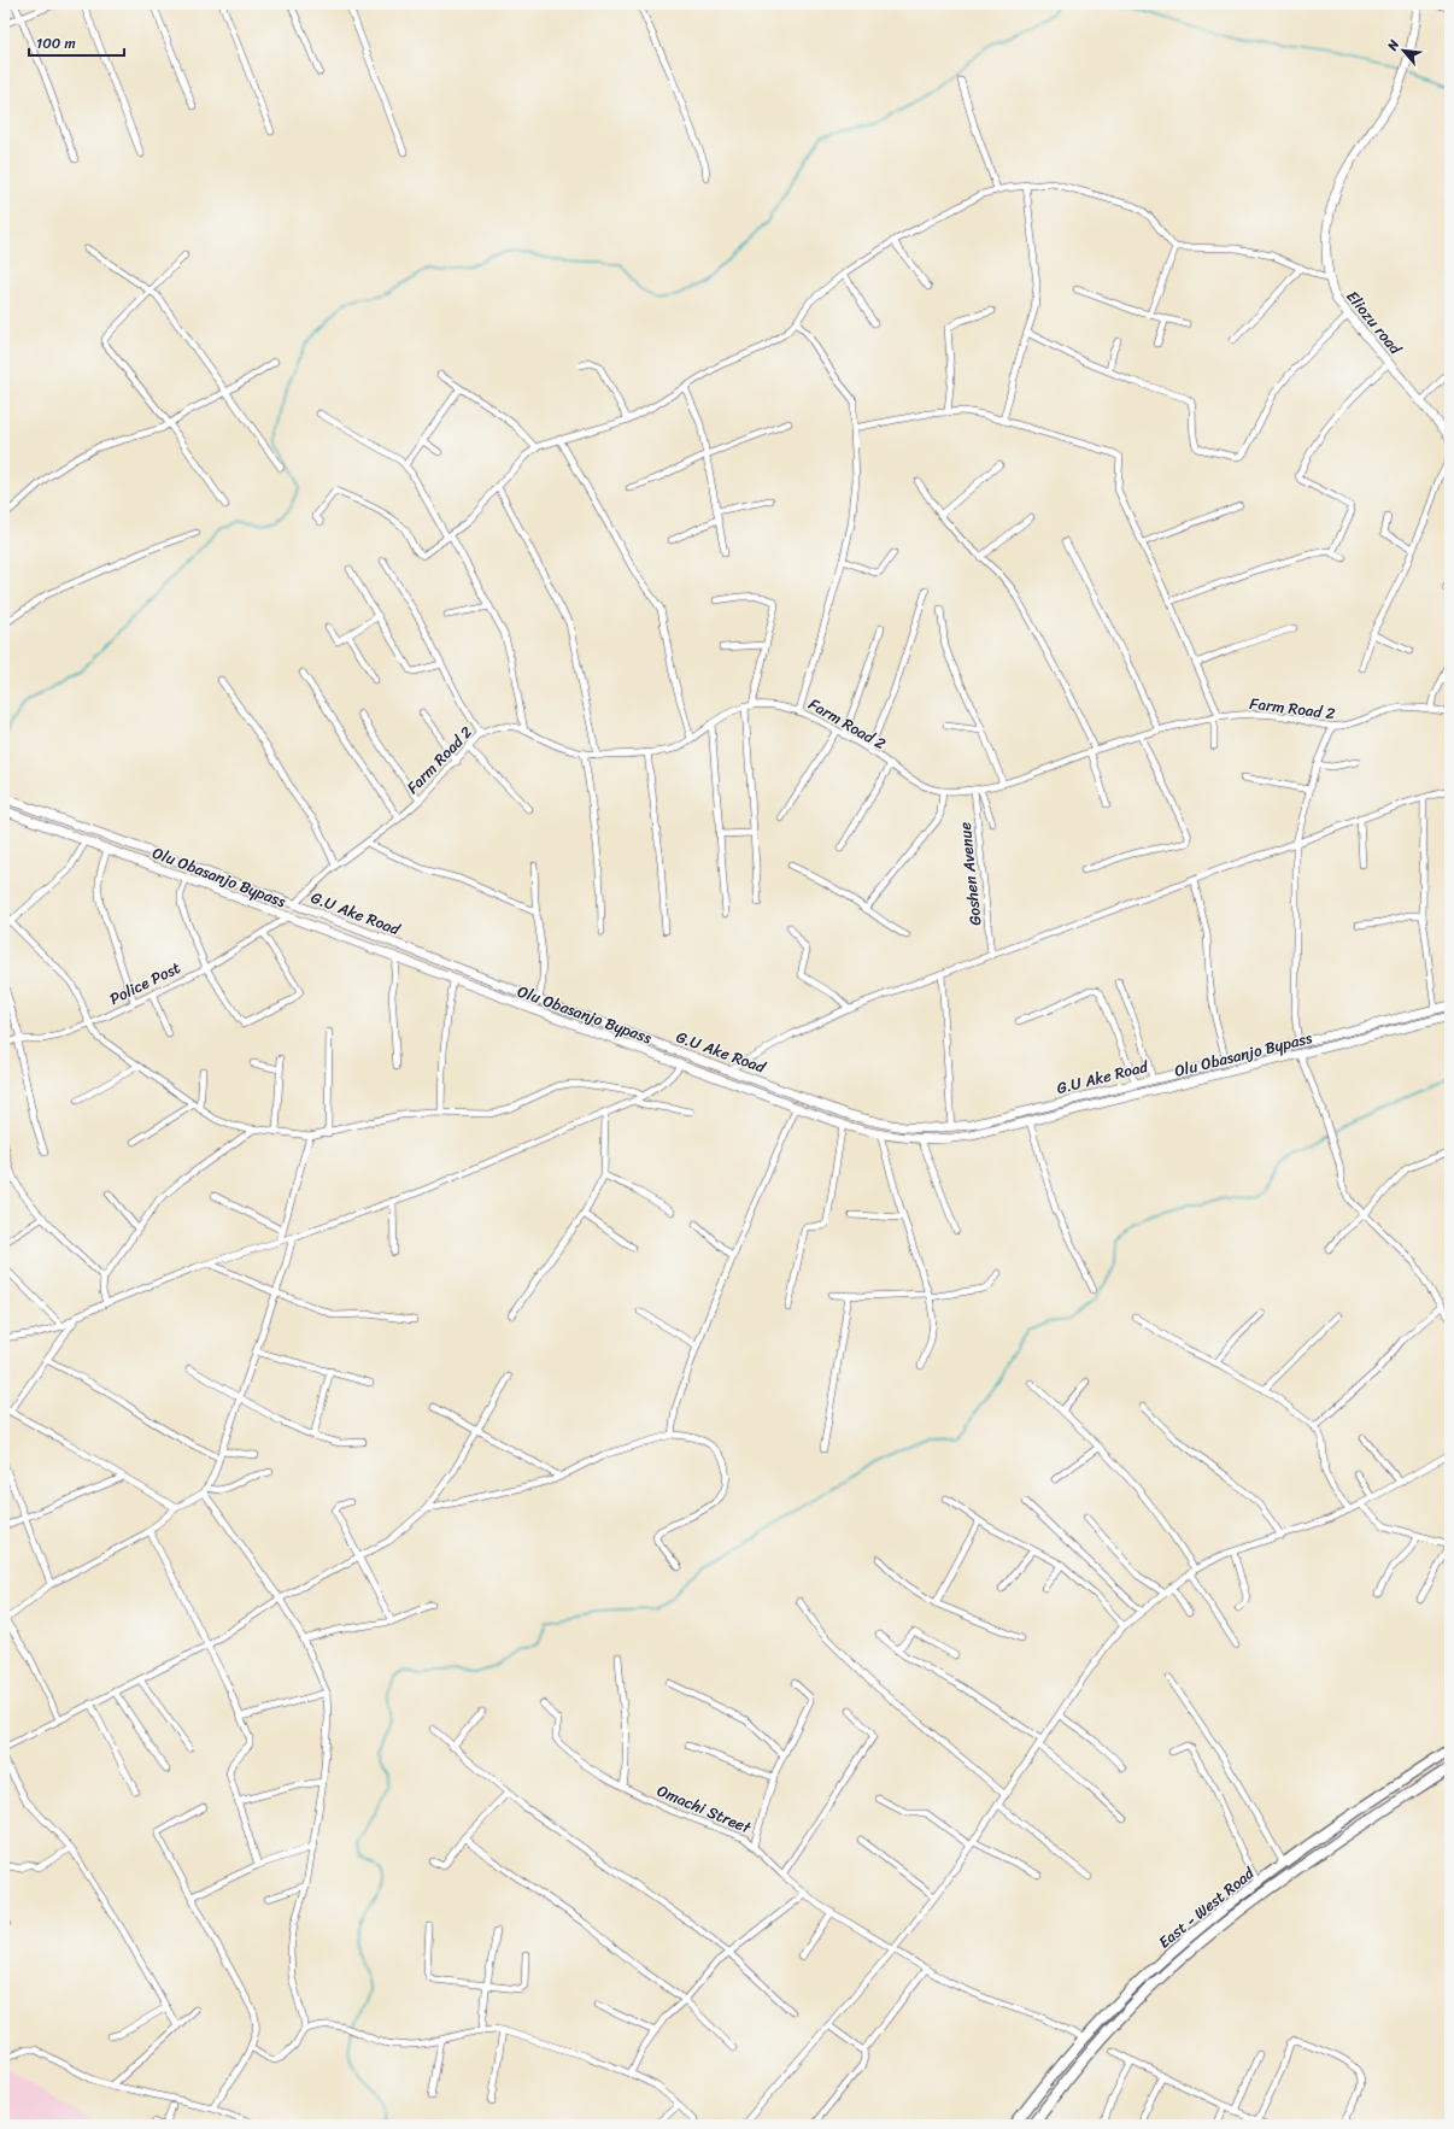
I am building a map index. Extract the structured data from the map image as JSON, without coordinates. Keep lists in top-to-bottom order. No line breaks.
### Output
{"streets":{"main road":["Eliozu road","Olu Obasanjo Bypass","G.U Ake Road","East - West Road"],"street":["Farm Road 2","Goshen Avenue","Police Post","Omachi Street"]},"crossings":[["Farm Road 2","Goshen Avenue"],["Farm Road 2","G.U Ake Road"],["Olu Obasanjo Bypass","Police Post"],["Omachi Street","East - West Road"]],"scale_bar":"100 m","north":"top left"}
